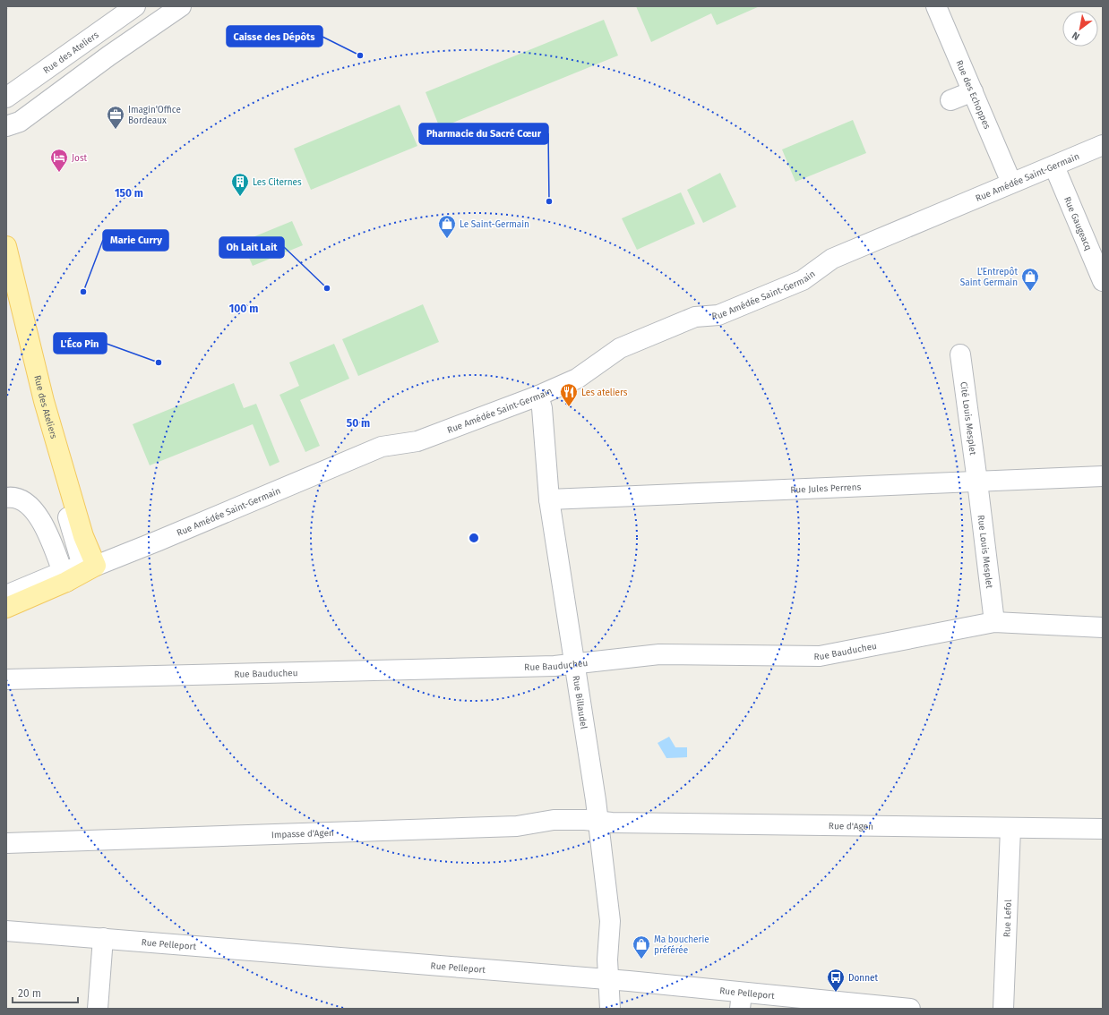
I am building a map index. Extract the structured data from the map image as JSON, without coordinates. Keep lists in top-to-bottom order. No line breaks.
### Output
{"streets":{"main road":["Rue des Ateliers","Rue Amédée Saint-Germain"],"street":["Rue des Echoppes","Rue Gaugeacq","Cité Louis Mesplet","Rue Jules Perrens","Rue Louis Mesplet","Rue Bauducheu","Rue Billaudel","Rue d'Agen","Impasse d'Agen","Rue Lefol","Rue Pelleport"]},"crossings":[["Rue des Ateliers","Rue Amédée Saint-Germain"],["Rue des Echoppes","Rue Amédée Saint-Germain"],["Rue Amédée Saint-Germain","Rue Gaugeacq"],["Rue Amédée Saint-Germain","Rue Billaudel"],["Cité Louis Mesplet","Rue Jules Perrens"],["Cité Louis Mesplet","Rue Louis Mesplet"],["Rue Jules Perrens","Rue Louis Mesplet"],["Rue Jules Perrens","Rue Billaudel"],["Rue Louis Mesplet","Rue Bauducheu"],["Rue Bauducheu","Rue Billaudel"],["Rue Billaudel","Rue d'Agen"],["Rue Billaudel","Impasse d'Agen"],["Rue Billaudel","Rue Pelleport"],["Rue d'Agen","Impasse d'Agen"],["Rue d'Agen","Rue Lefol"]],"places":{"other":["Caisse des Dépôts","Pharmacie du Sacré Cœur","Oh Lait Lait","Marie Curry","L'Éco Pin"],"office":["Imagin'Office Bordeaux"],"hotel":["Jost"],"building":["Les Citernes"],"shop":["Le Saint-Germain","L'Entrepôt Saint Germain","Ma boucherie préférée"],"restaurant":["Les ateliers"],"bus stop":["Donnet"]},"scale_bar":"20 m","north":"bottom left","rings":["150 m","100 m","50 m"]}
